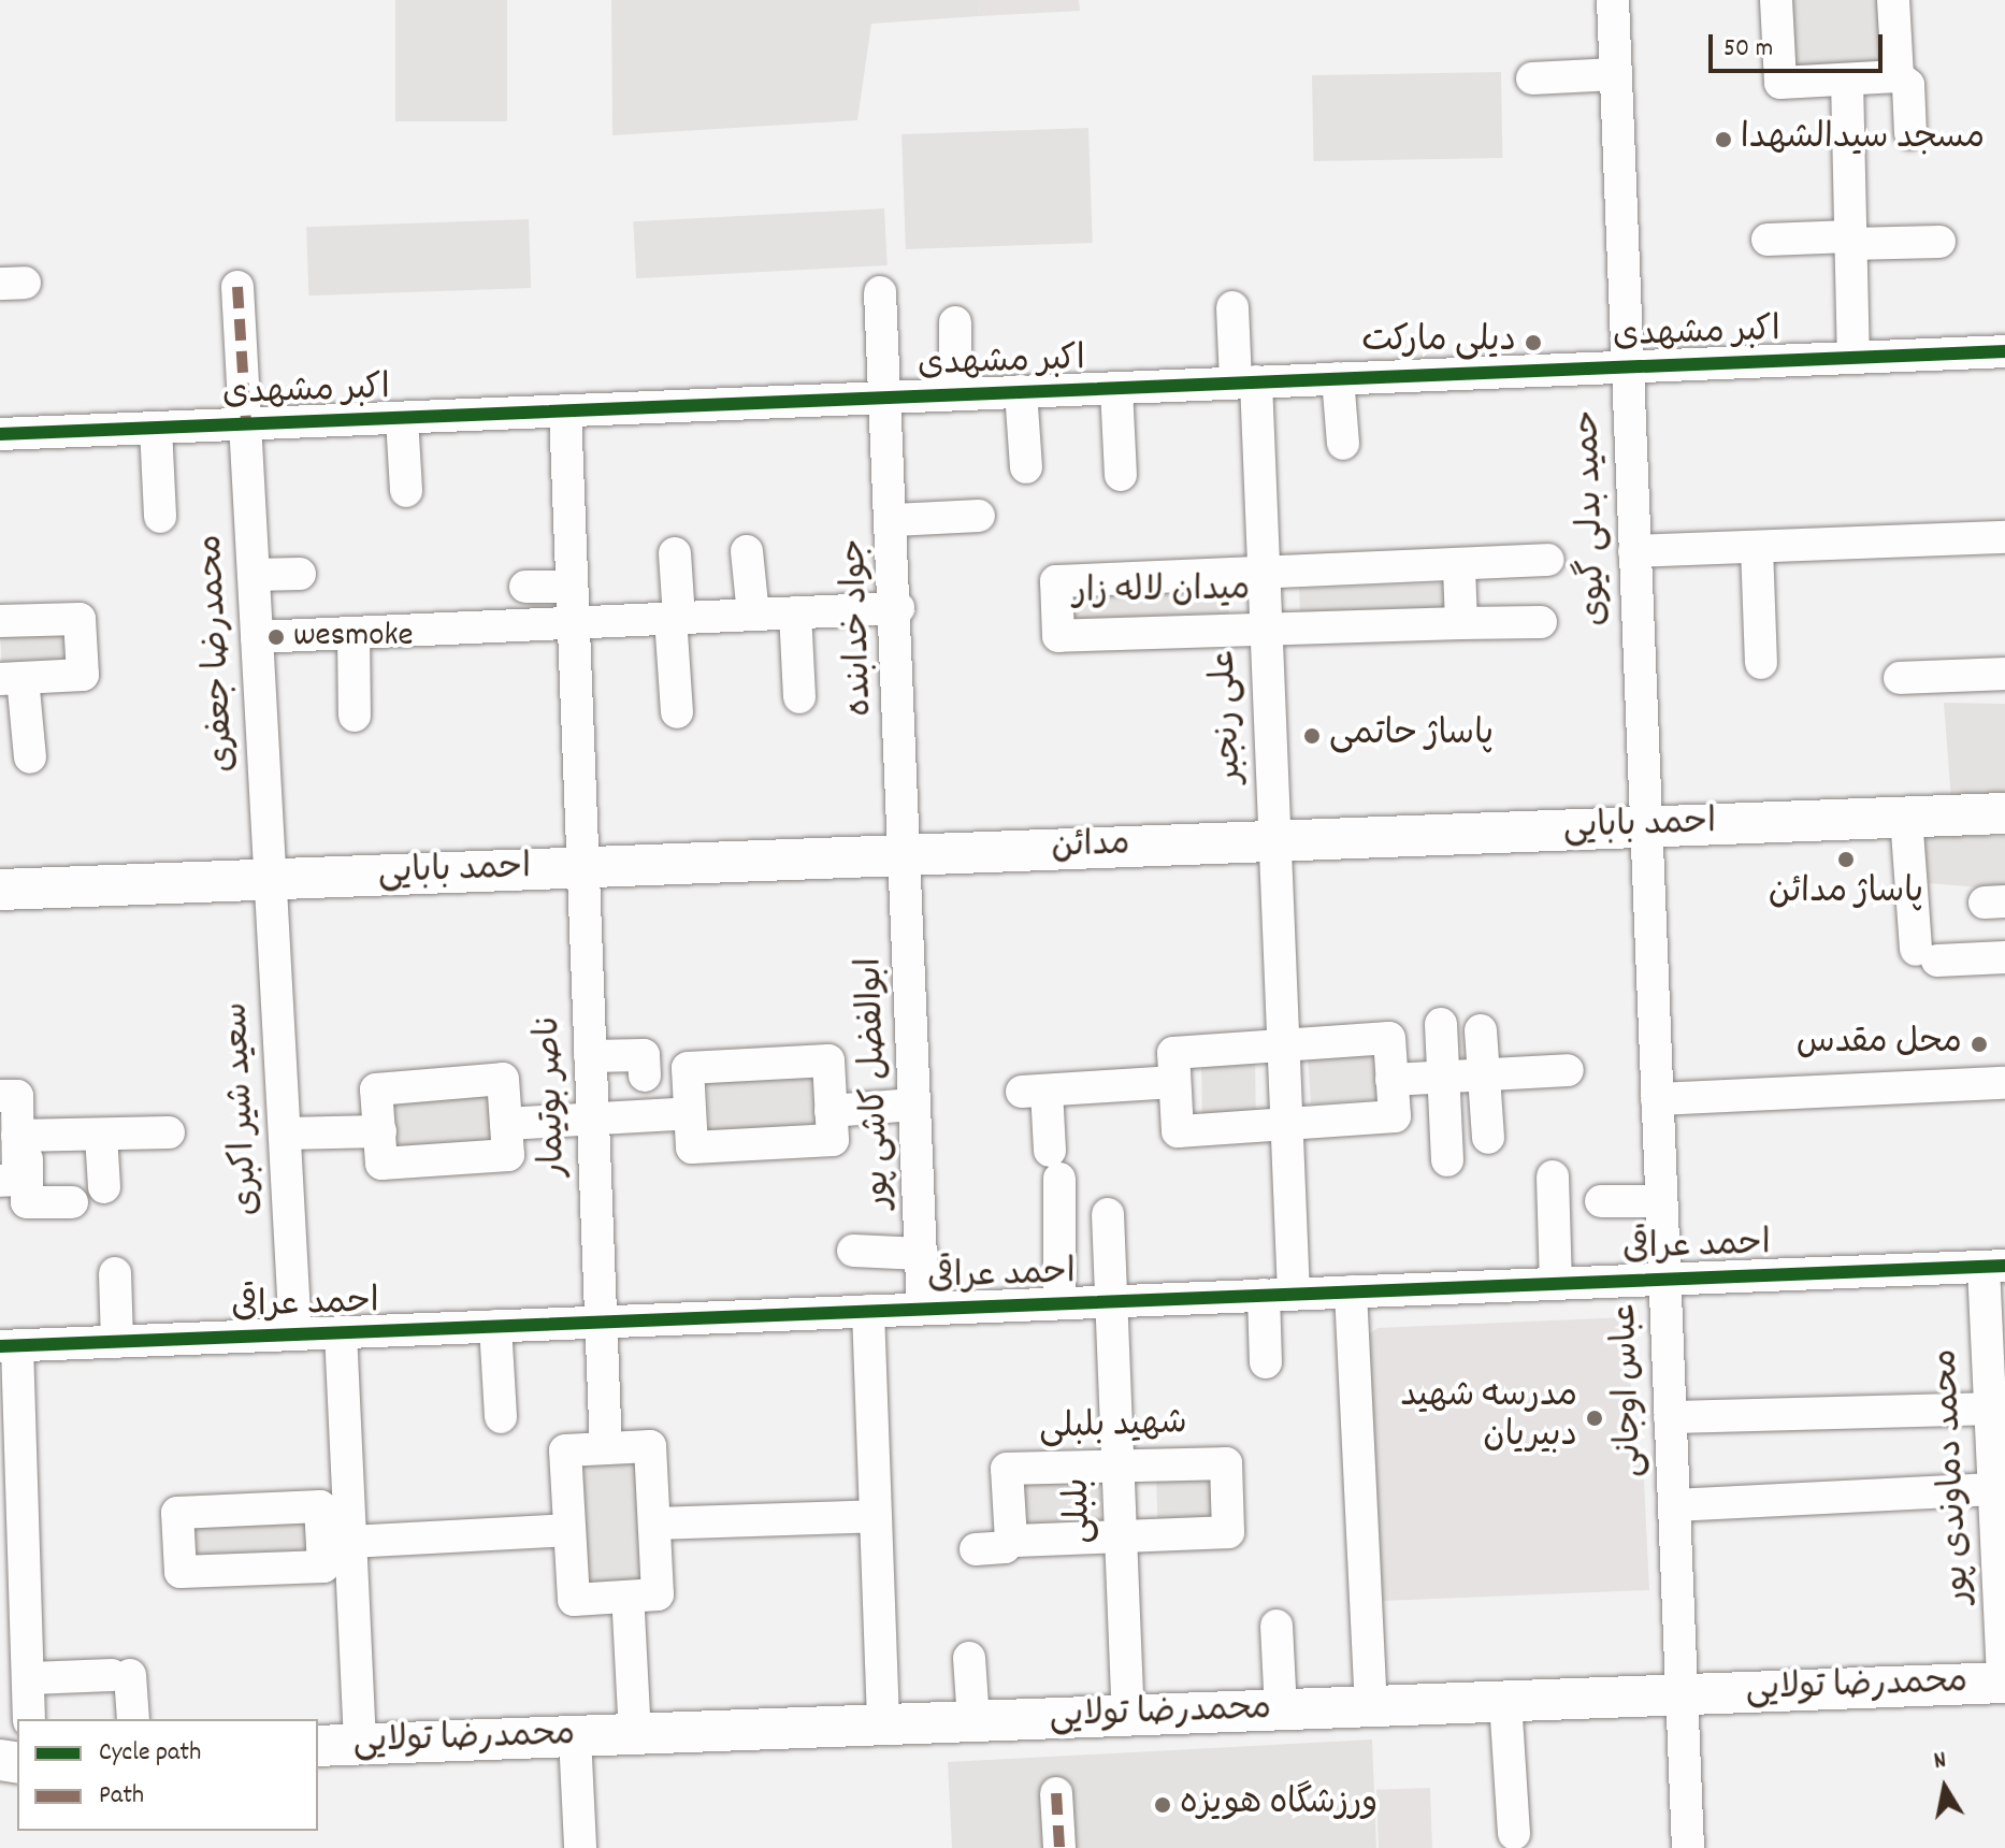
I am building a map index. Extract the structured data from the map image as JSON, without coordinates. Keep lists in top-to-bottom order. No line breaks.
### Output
{"streets":{"main road":["احمد بابایی","مدائن","محمدرضا تولایی"],"street":["اکبر مشهدی","حمید بدلی گیوی","میدان لاله زار","جواد خدابنده","محمدرضا جعفری","علی رنجبر","ابوالفضل کاشی پور","ناصر بوتیمار","سعید شیر اکبری","احمد عراقی","عباس اوجانی","شهید بلبلی","محمد دماوندی پور","بلبلی"]},"crossings":[["اکبر مشهدی","حمید بدلی گیوی"],["اکبر مشهدی","جواد خدابنده"],["اکبر مشهدی","محمدرضا جعفری"],["اکبر مشهدی","علی رنجبر"],["اکبر مشهدی","ناصر بوتیمار"],["حمید بدلی گیوی","احمد بابایی"],["حمید بدلی گیوی","عباس اوجانی"],["میدان لاله زار","علی رنجبر"],["جواد خدابنده","احمد بابایی"],["جواد خدابنده","مدائن"],["جواد خدابنده","ابوالفضل کاشی پور"],["محمدرضا جعفری","احمد بابایی"],["محمدرضا جعفری","سعید شیر اکبری"],["علی رنجبر","احمد بابایی"],["علی رنجبر","مدائن"],["علی رنجبر","احمد عراقی"],["احمد بابایی","مدائن"],["احمد بابایی","ابوالفضل کاشی پور"],["احمد بابایی","ناصر بوتیمار"],["احمد بابایی","سعید شیر اکبری"],["احمد بابایی","عباس اوجانی"],["مدائن","ابوالفضل کاشی پور"],["ابوالفضل کاشی پور","احمد عراقی"],["ناصر بوتیمار","احمد عراقی"],["سعید شیر اکبری","احمد عراقی"],["احمد عراقی","عباس اوجانی"],["احمد عراقی","محمد دماوندی پور"],["احمد عراقی","بلبلی"],["عباس اوجانی","محمدرضا تولایی"],["شهید بلبلی","بلبلی"],["محمد دماوندی پور","محمدرضا تولایی"],["بلبلی","محمدرضا تولایی"]],"places":["مسجد سیدالشهدا","دیلی مارکت","wesmoke","پاساژ حاتمی","پاساژ مدائن","محل مقدس","مدرسه شهید دبیریان","ورزشگاه هویزه"],"legend":["Cycle path","Path"],"scale_bar":"50 m","north":"top"}
